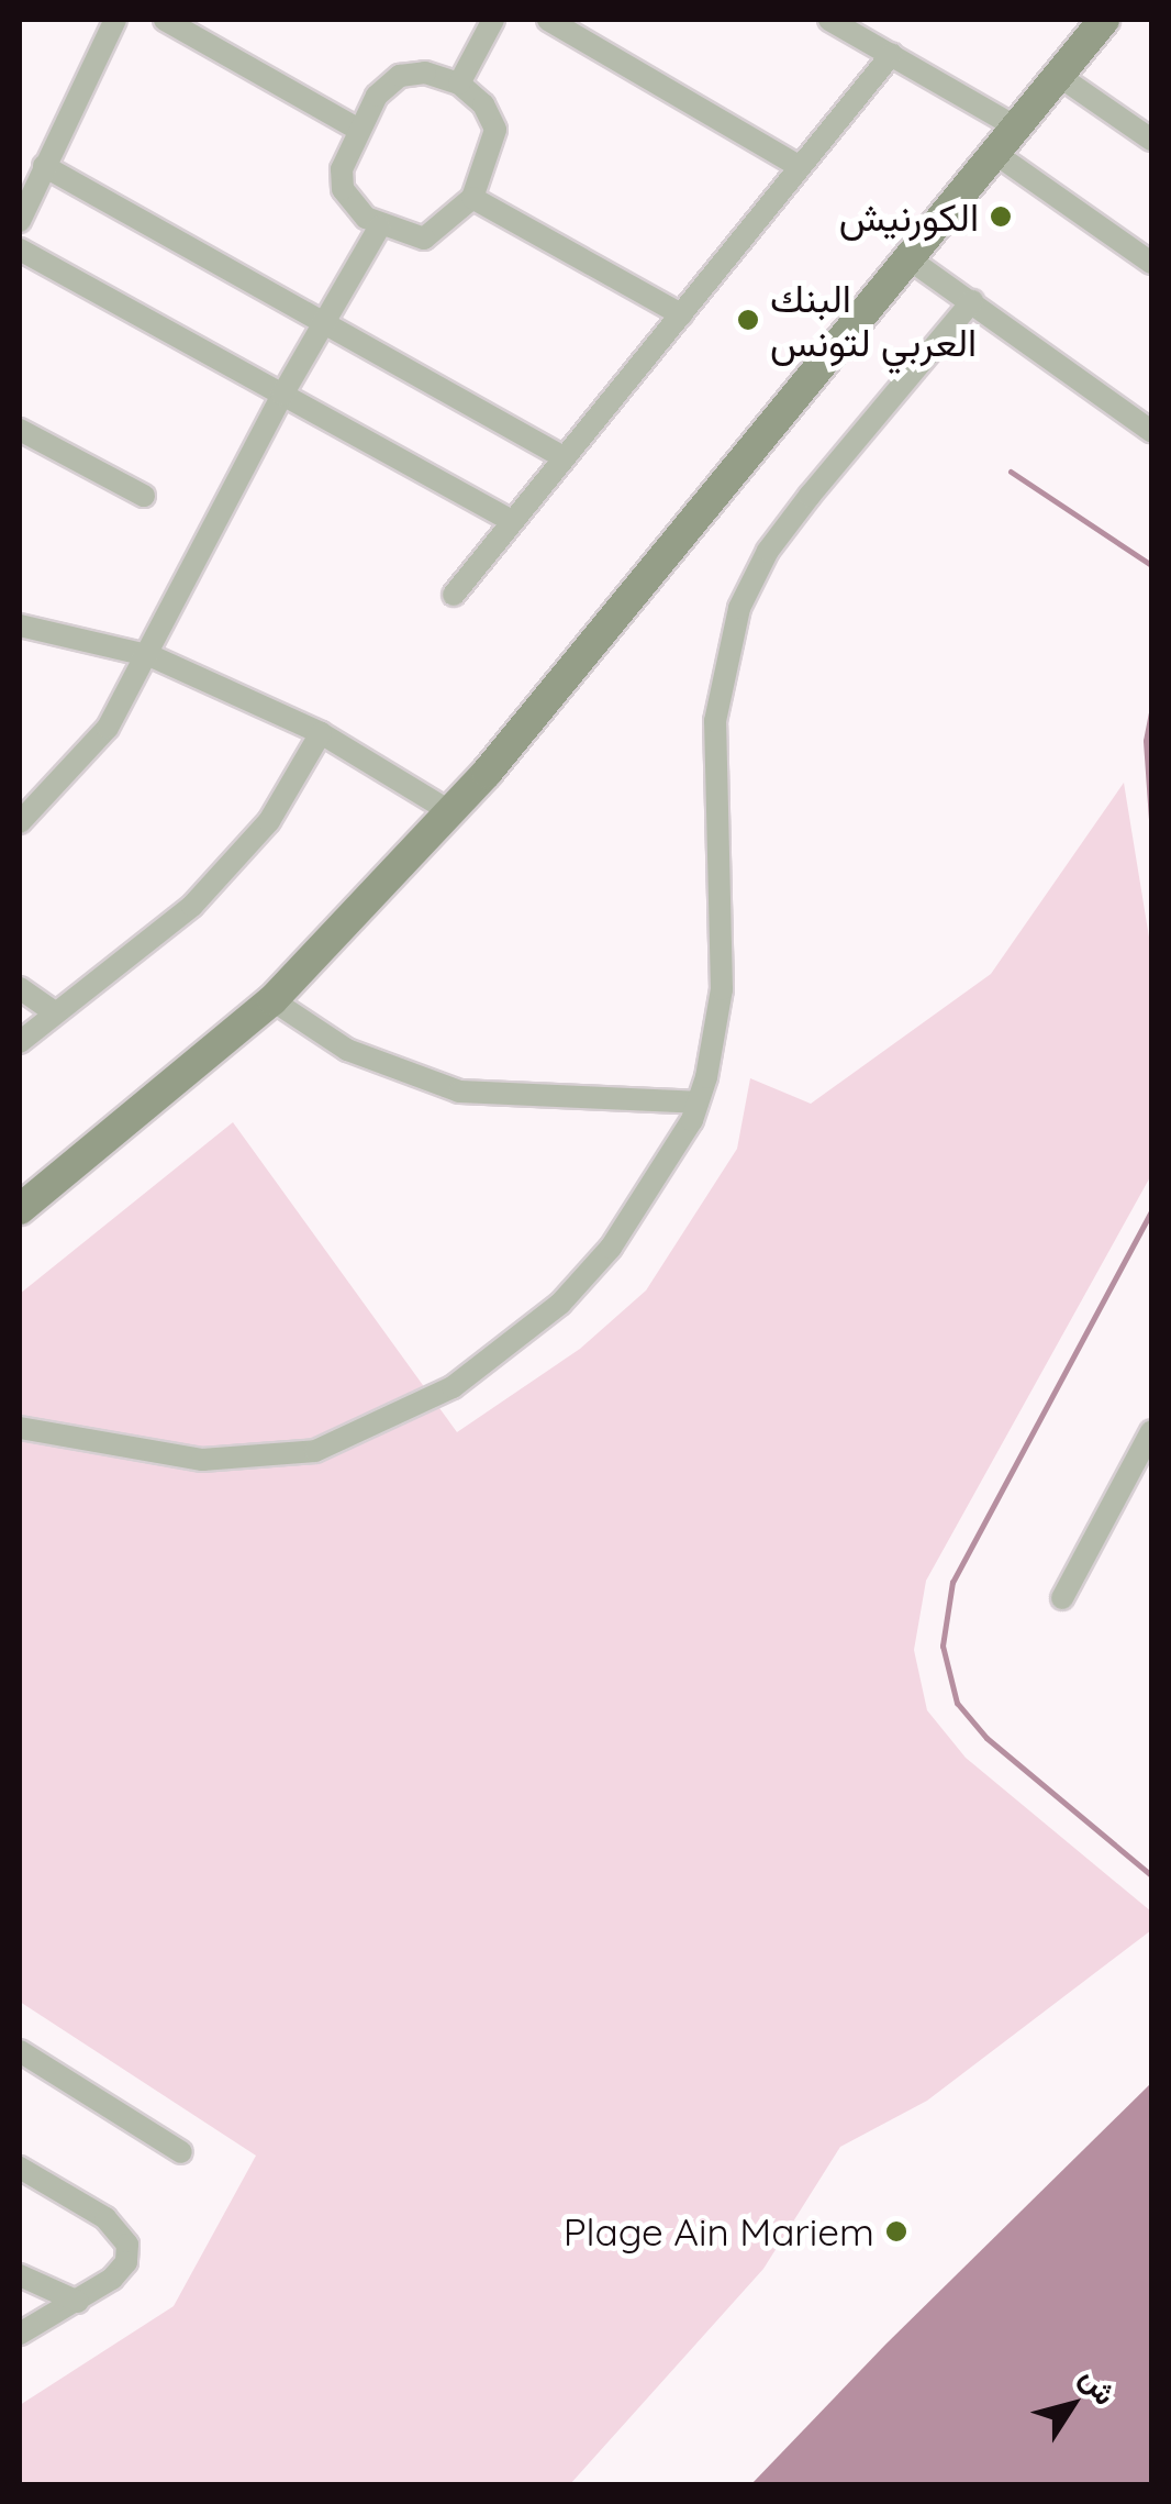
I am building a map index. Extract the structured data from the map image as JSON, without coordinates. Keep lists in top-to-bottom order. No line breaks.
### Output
{"places":["الكورنيش","البنك العربي لتونس","Plage Ain Mariem"],"north":"top right"}
